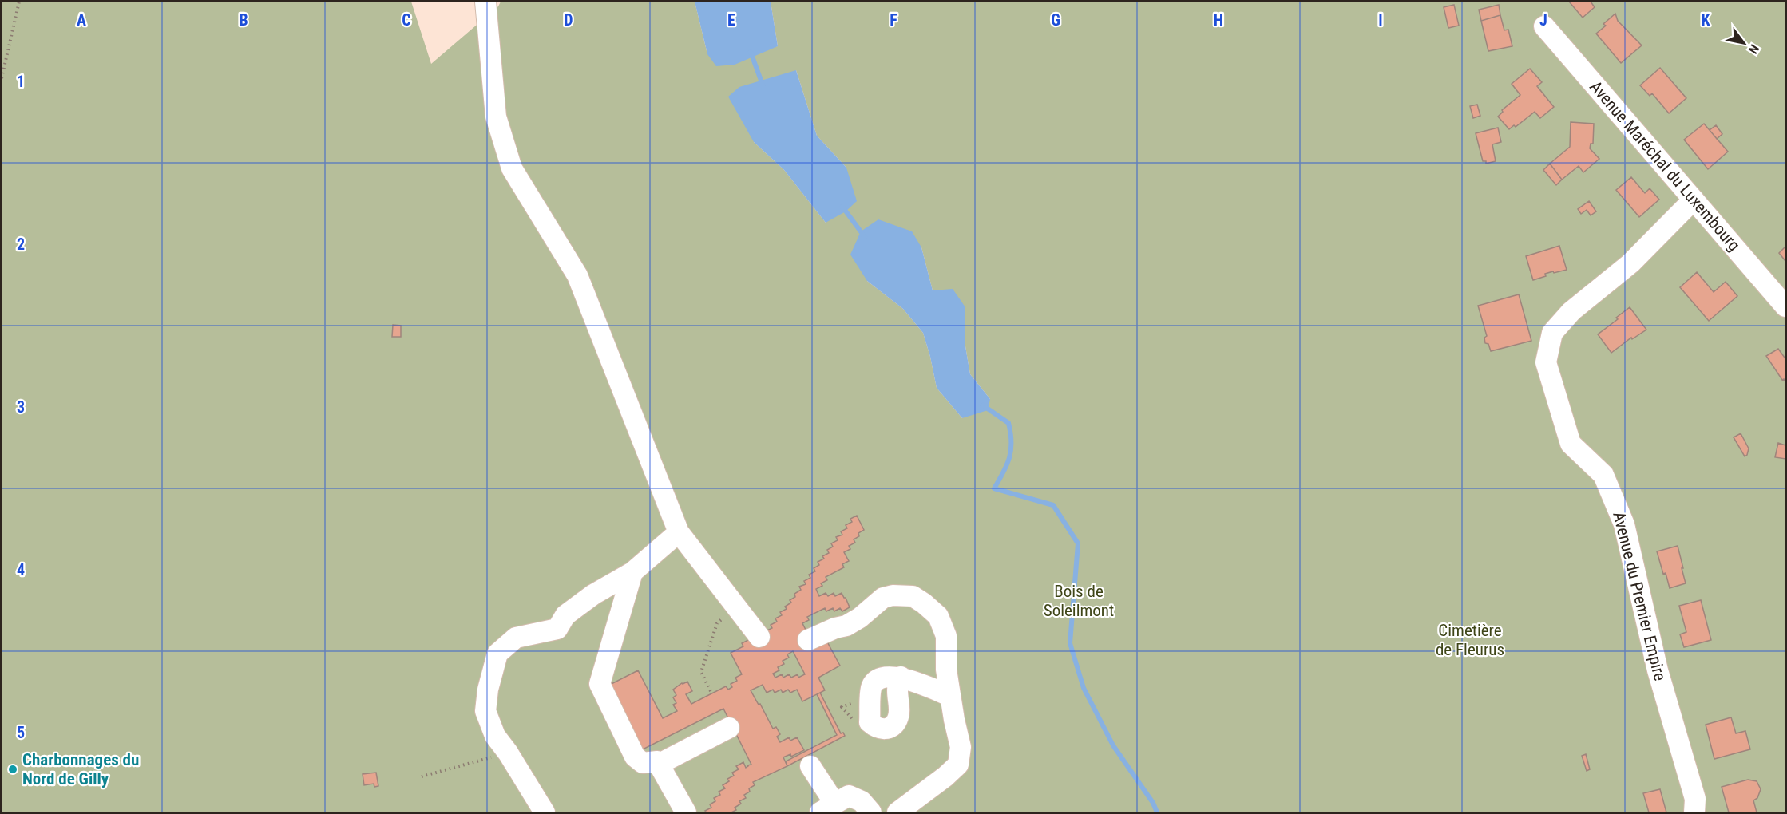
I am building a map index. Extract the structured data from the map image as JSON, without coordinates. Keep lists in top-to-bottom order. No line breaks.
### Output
{"streets":{"street":["Avenue Maréchal du Luxembourg","Avenue du Premier Empire"]},"crossings":[["Avenue Maréchal du Luxembourg","Avenue du Premier Empire"]],"parks":["Bois de Soleilmont","Cimetière de Fleurus"],"places":["Charbonnages du Nord de Gilly"],"north":"bottom right","grid":{"columns":["A","B","C","D","E","F","G","H","I","J","K"],"rows":["1","2","3","4","5"]}}
